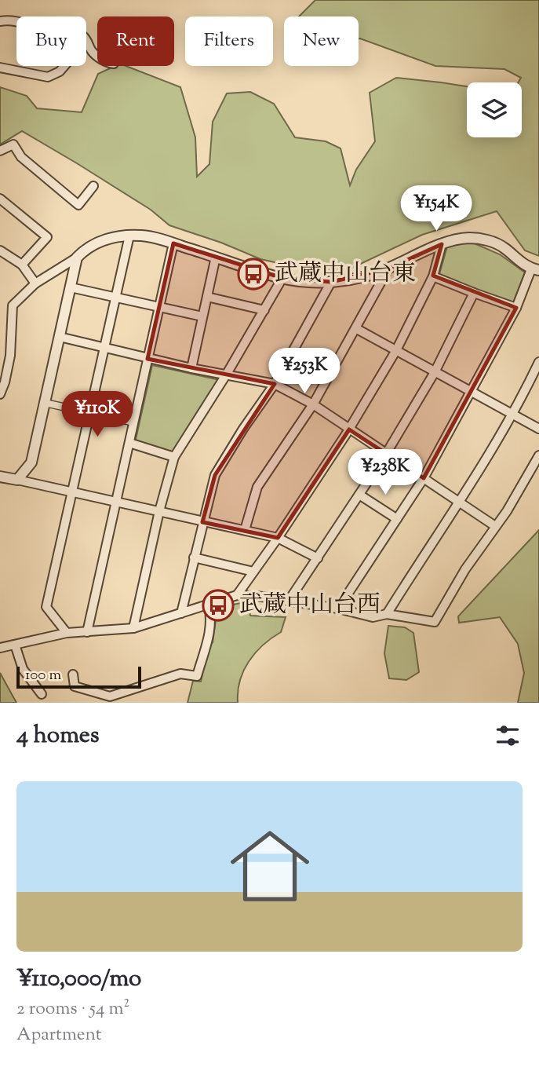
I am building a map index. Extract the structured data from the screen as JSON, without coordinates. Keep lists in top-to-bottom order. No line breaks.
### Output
{"places":{"bus stop":["武蔵中山台東","武蔵中山台西"]},"scale_bar":"100 m","page":{"chip":["Buy","Rent","Filters","New"],"price":["¥154K","¥253K","¥110K","¥238K"],"scale":"100 m","heading":"4 homes","list":[{"name":"¥110,000/mo","note":"2 rooms · 54 m² · Apartment"}]}}
